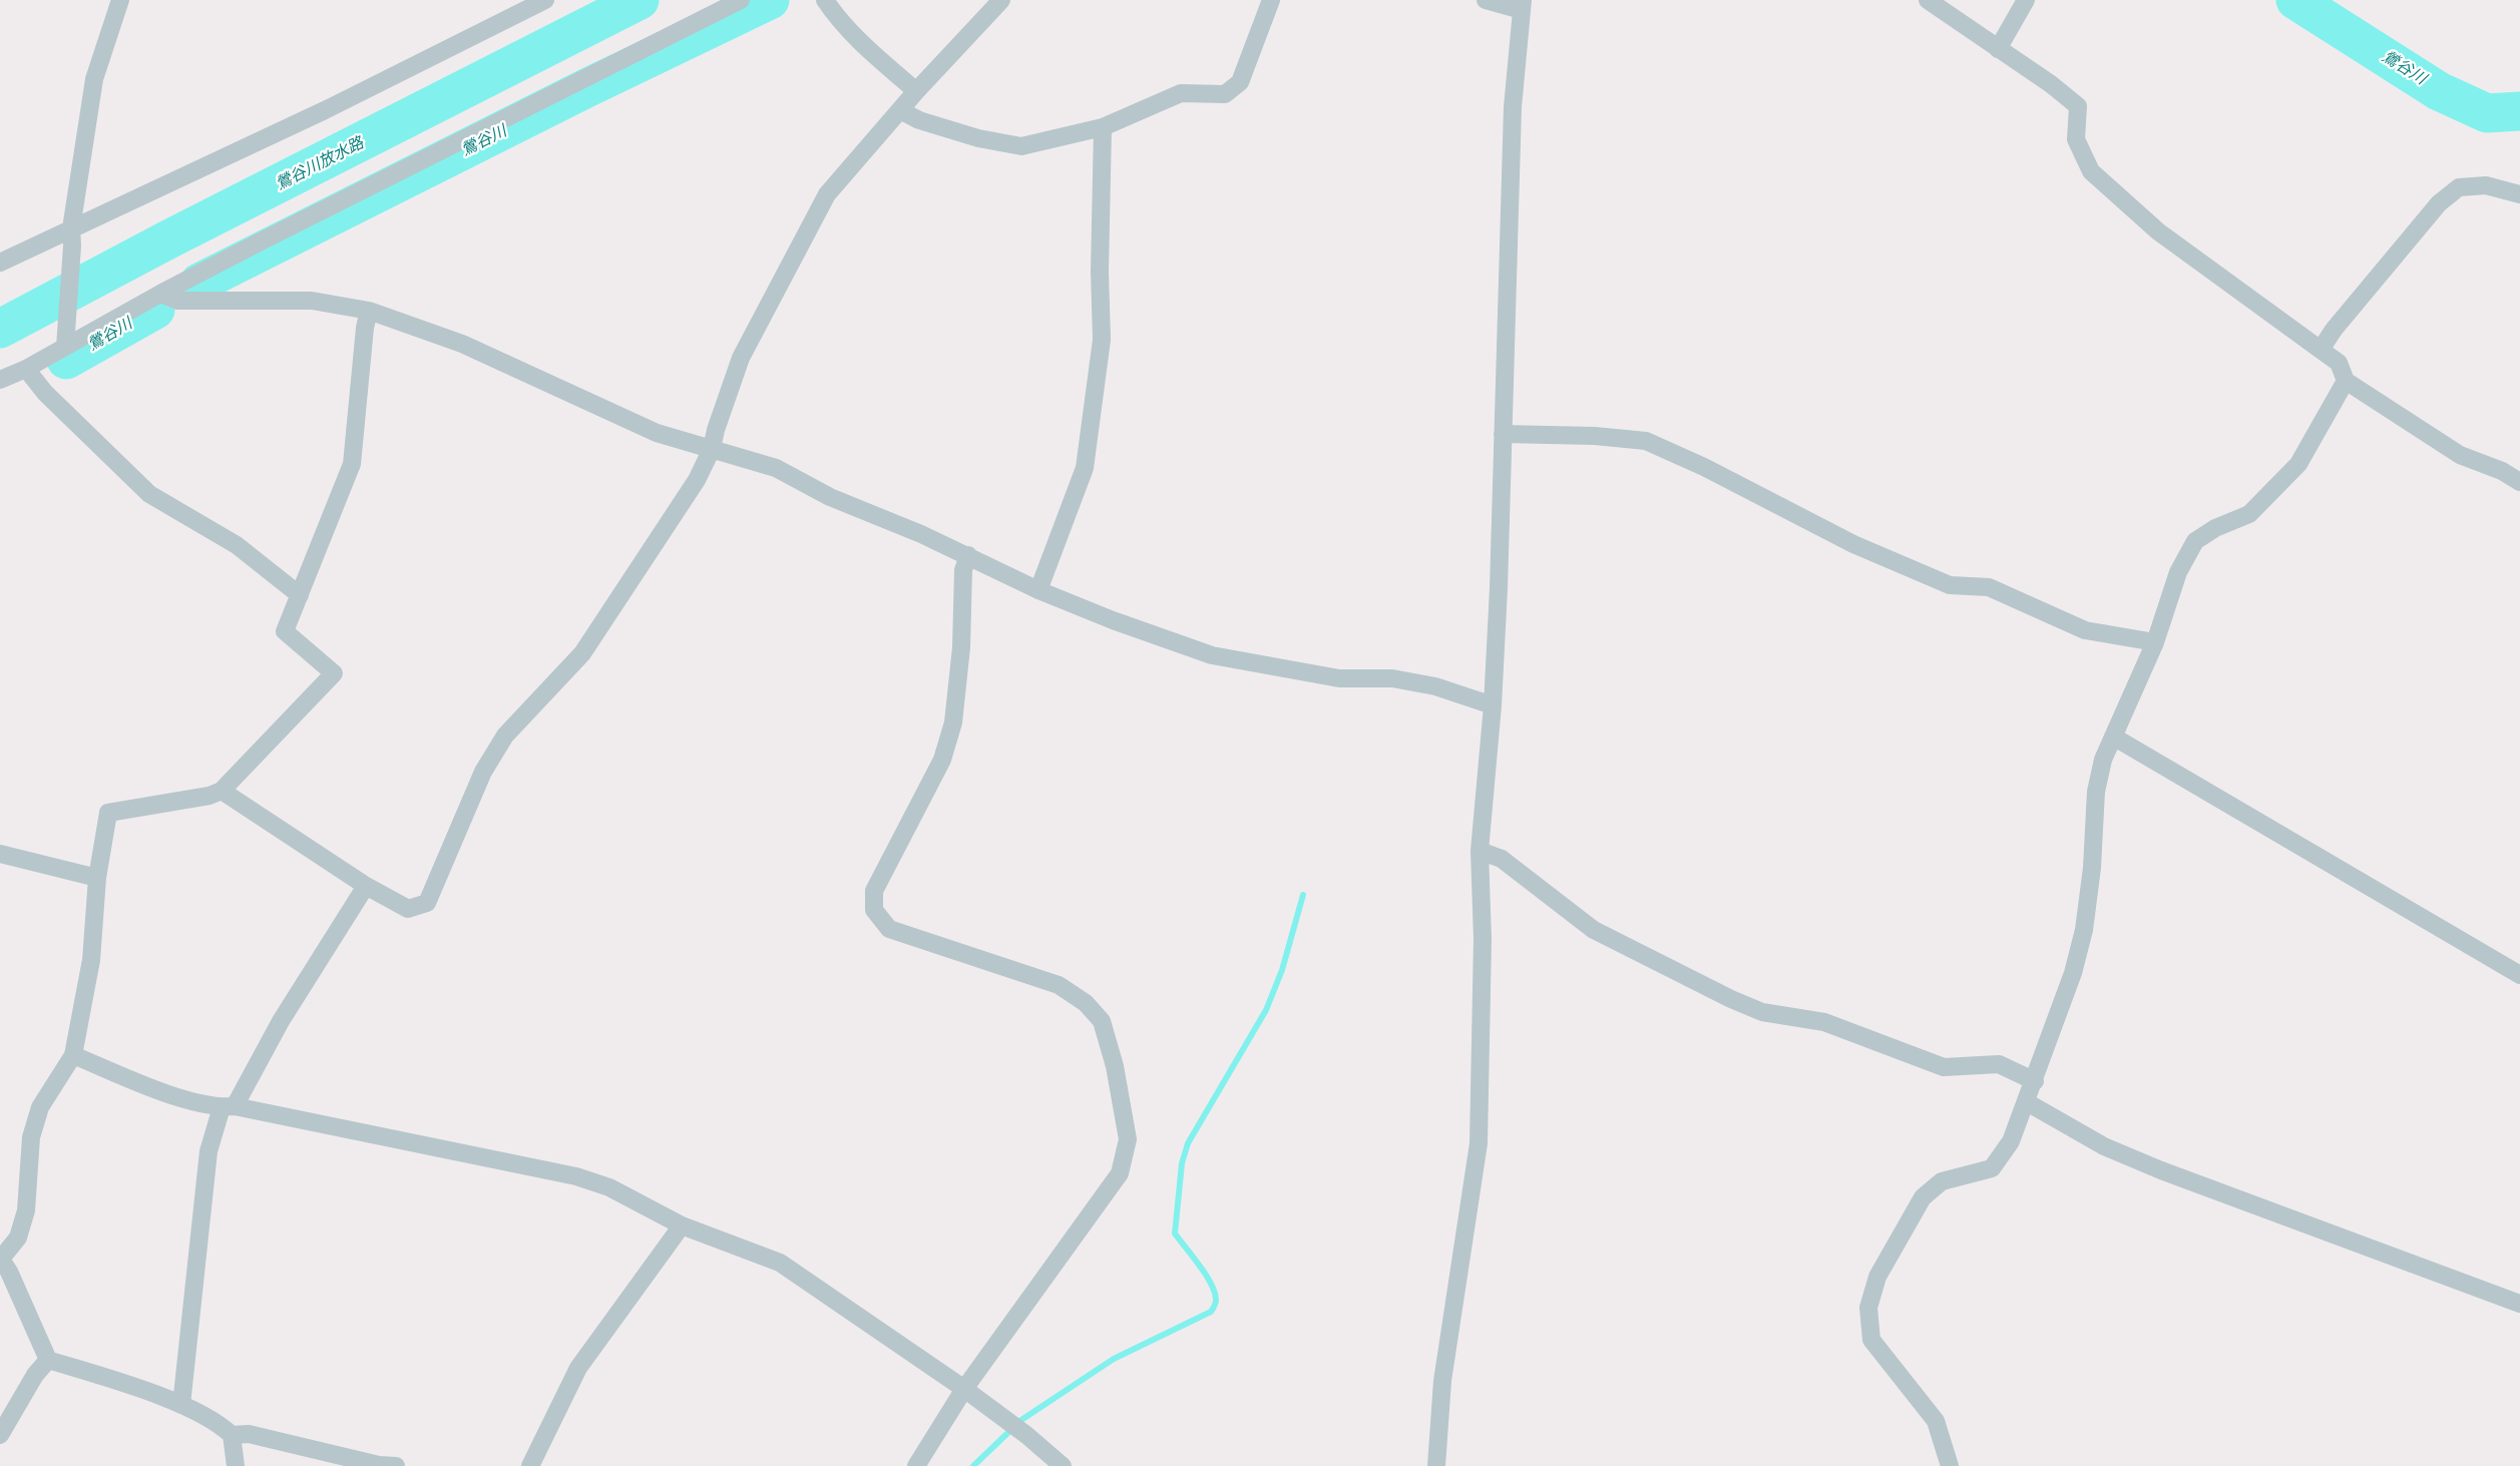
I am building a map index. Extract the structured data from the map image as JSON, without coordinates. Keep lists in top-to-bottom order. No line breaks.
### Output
{"water":["鶯谷川","鶯谷川放水路"]}
